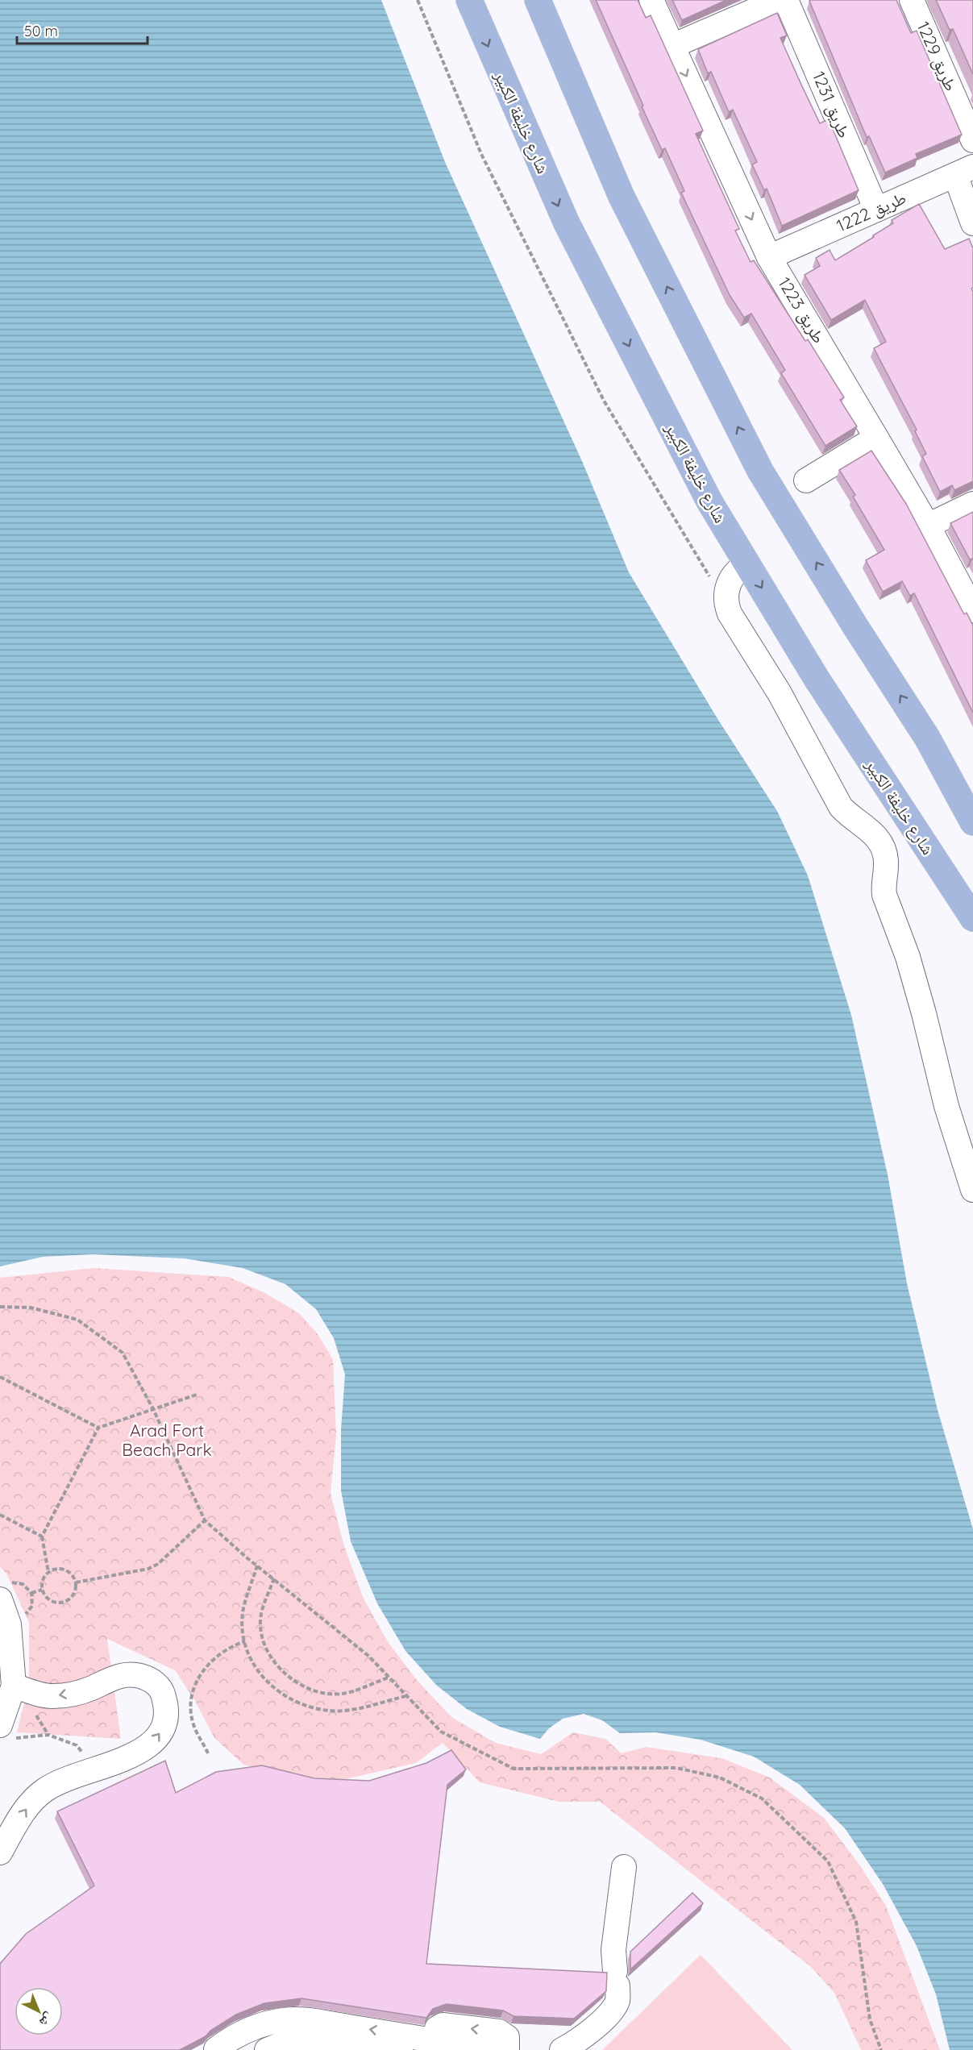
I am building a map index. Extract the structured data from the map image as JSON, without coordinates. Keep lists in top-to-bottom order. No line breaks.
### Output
{"streets":{"main road":["شارع خليفة الكبير"],"street":["طريق 1229","طريق 1231","طريق 1222","طريق 1223"]},"crossings":[["طريق 1231","طريق 1222"],["طريق 1222","طريق 1223"]],"parks":["Arad Fort Beach Park"],"scale_bar":"50 m","north":"bottom right"}
